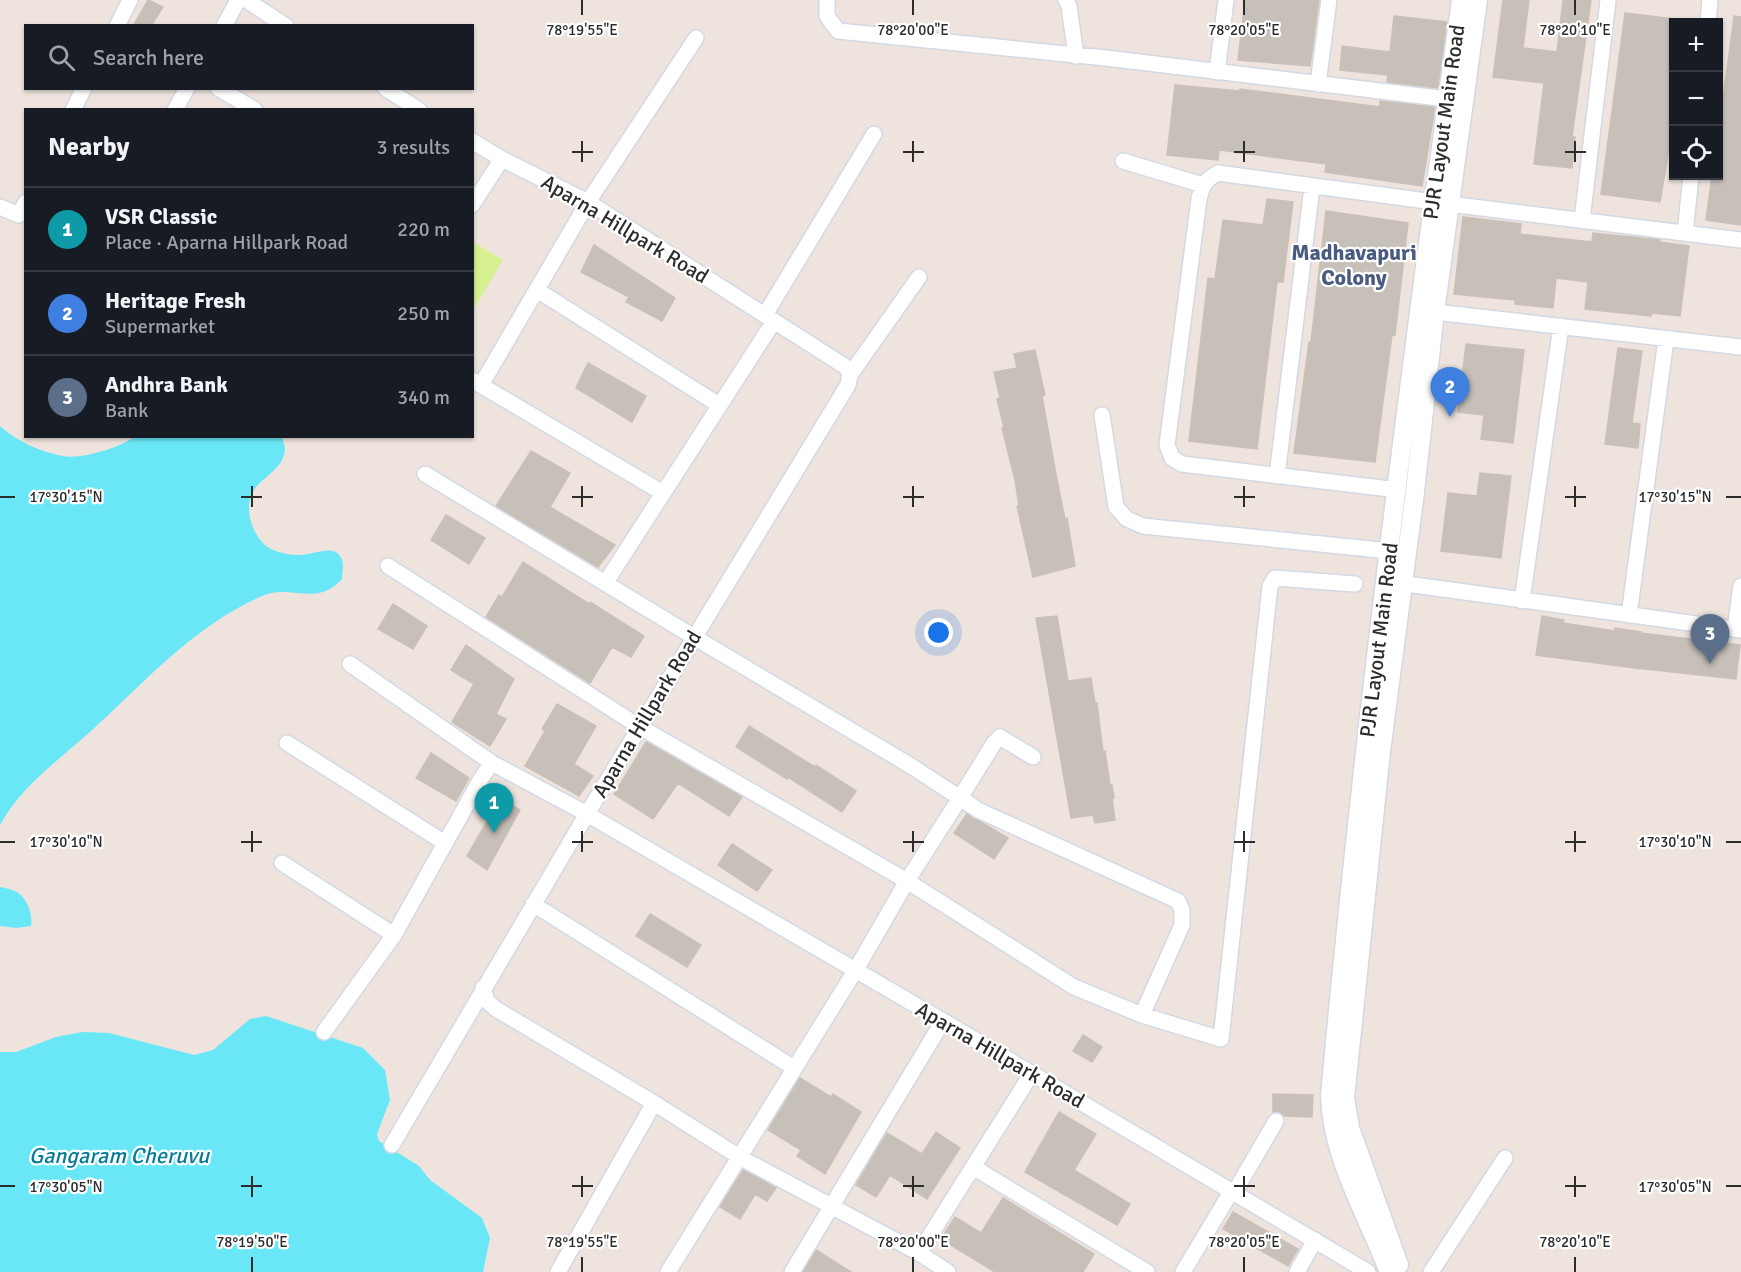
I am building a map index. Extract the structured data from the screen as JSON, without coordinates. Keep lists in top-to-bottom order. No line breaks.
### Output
{"streets":{"street":["PJR Layout Main Road","Aparna Hillpark Road"]},"districts":["Madhavapuri Colony"],"water":["Gangaram Cheruvu"],"page":{"map_buttons":["+","−"],"search":"Search here","heading":["Nearby","3 results"],"list":[{"mark":"1","name":"VSR Classic","note":"Place · Aparna Hillpark Road","value":"220 m"},{"mark":"2","name":"Heritage Fresh","note":"Supermarket","value":"250 m"},{"mark":"3","name":"Andhra Bank","note":"Bank","value":"340 m"}],"pins":["2","3","1"]},"coordinates":["78°19'55\"E","78°20'00\"E","78°20'05\"E","78°20'10\"E","17°30'15\"N","17°30'10\"N","17°30'05\"N","78°19'50\"E"]}
